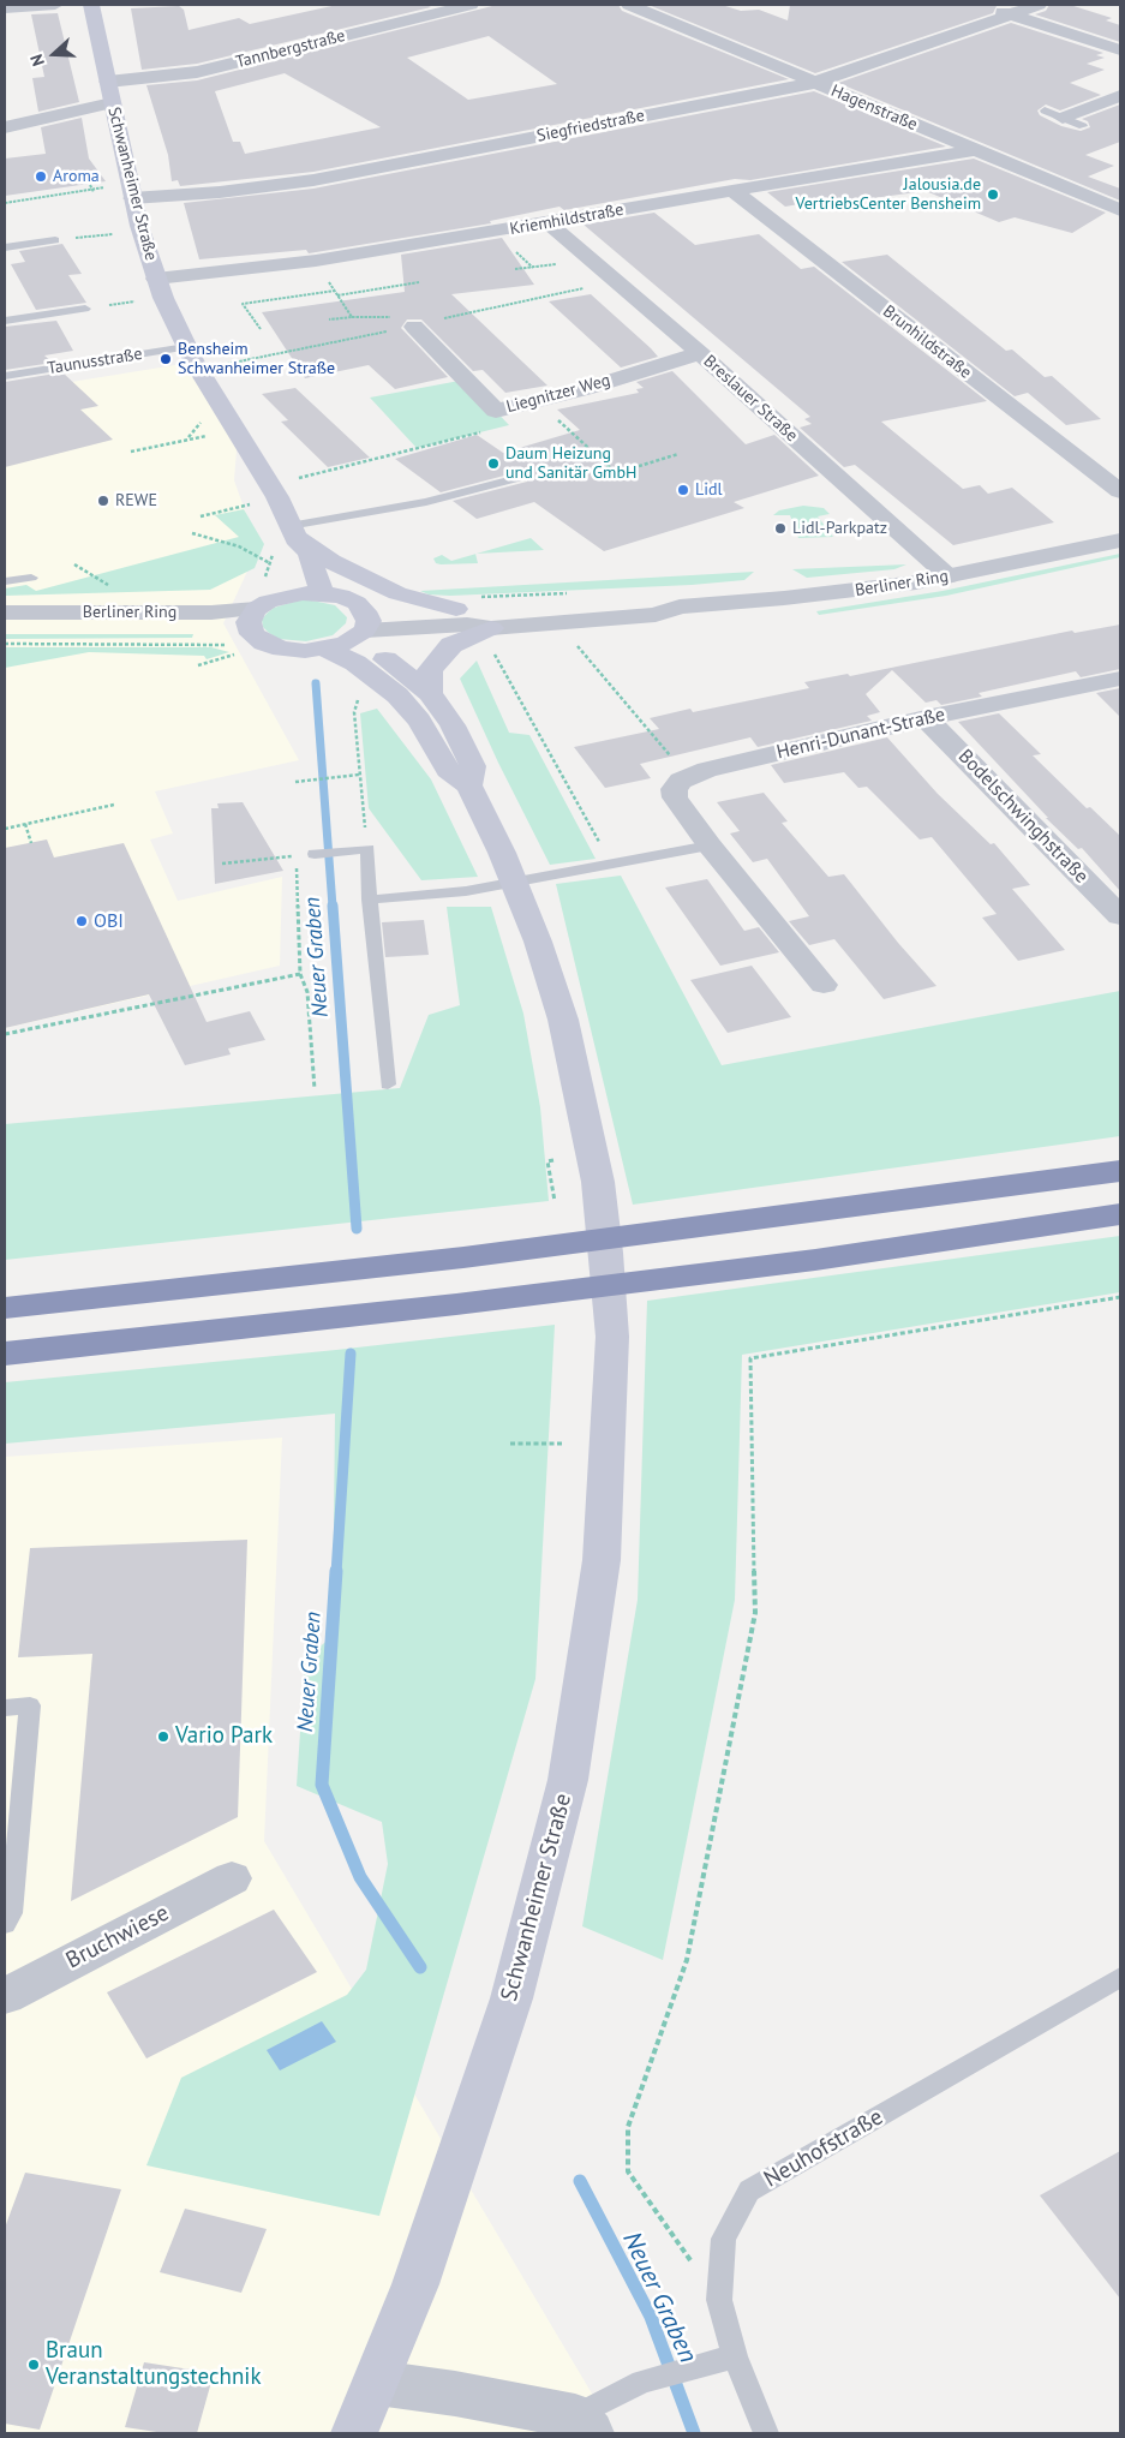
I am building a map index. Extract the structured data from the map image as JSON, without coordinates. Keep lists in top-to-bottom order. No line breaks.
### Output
{"streets":{"main road":["Schwanheimer Straße","Berliner Ring"],"street":["Tannbergstraße","Hagenstraße","Siegfriedstraße","Kriemhildstraße","Brunhildstraße","Liegnitzer Weg","Breslauer Straße","Henri-Dunant-Straße","Bodelschwinghstraße","Bruchwiese"],"lane":["Taunusstraße","Neuhofstraße"]},"crossings":[["Tannbergstraße","Schwanheimer Straße"],["Hagenstraße","Siegfriedstraße"],["Hagenstraße","Kriemhildstraße"],["Siegfriedstraße","Schwanheimer Straße"],["Schwanheimer Straße","Kriemhildstraße"],["Schwanheimer Straße","Taunusstraße"],["Schwanheimer Straße","Berliner Ring"],["Kriemhildstraße","Brunhildstraße"],["Kriemhildstraße","Breslauer Straße"],["Liegnitzer Weg","Breslauer Straße"],["Breslauer Straße","Berliner Ring"],["Henri-Dunant-Straße","Bodelschwinghstraße"]],"water":["Neuer Graben"],"places":["Aroma","Jalousia.de VertriebsCenter Bensheim","Bensheim Schwanheimer Straße","Daum Heizung und Sanitär GmbH","Lidl","REWE","Lidl-Parkpatz","OBI","Vario Park","Braun Veranstaltungstechnik"],"north":"left"}
